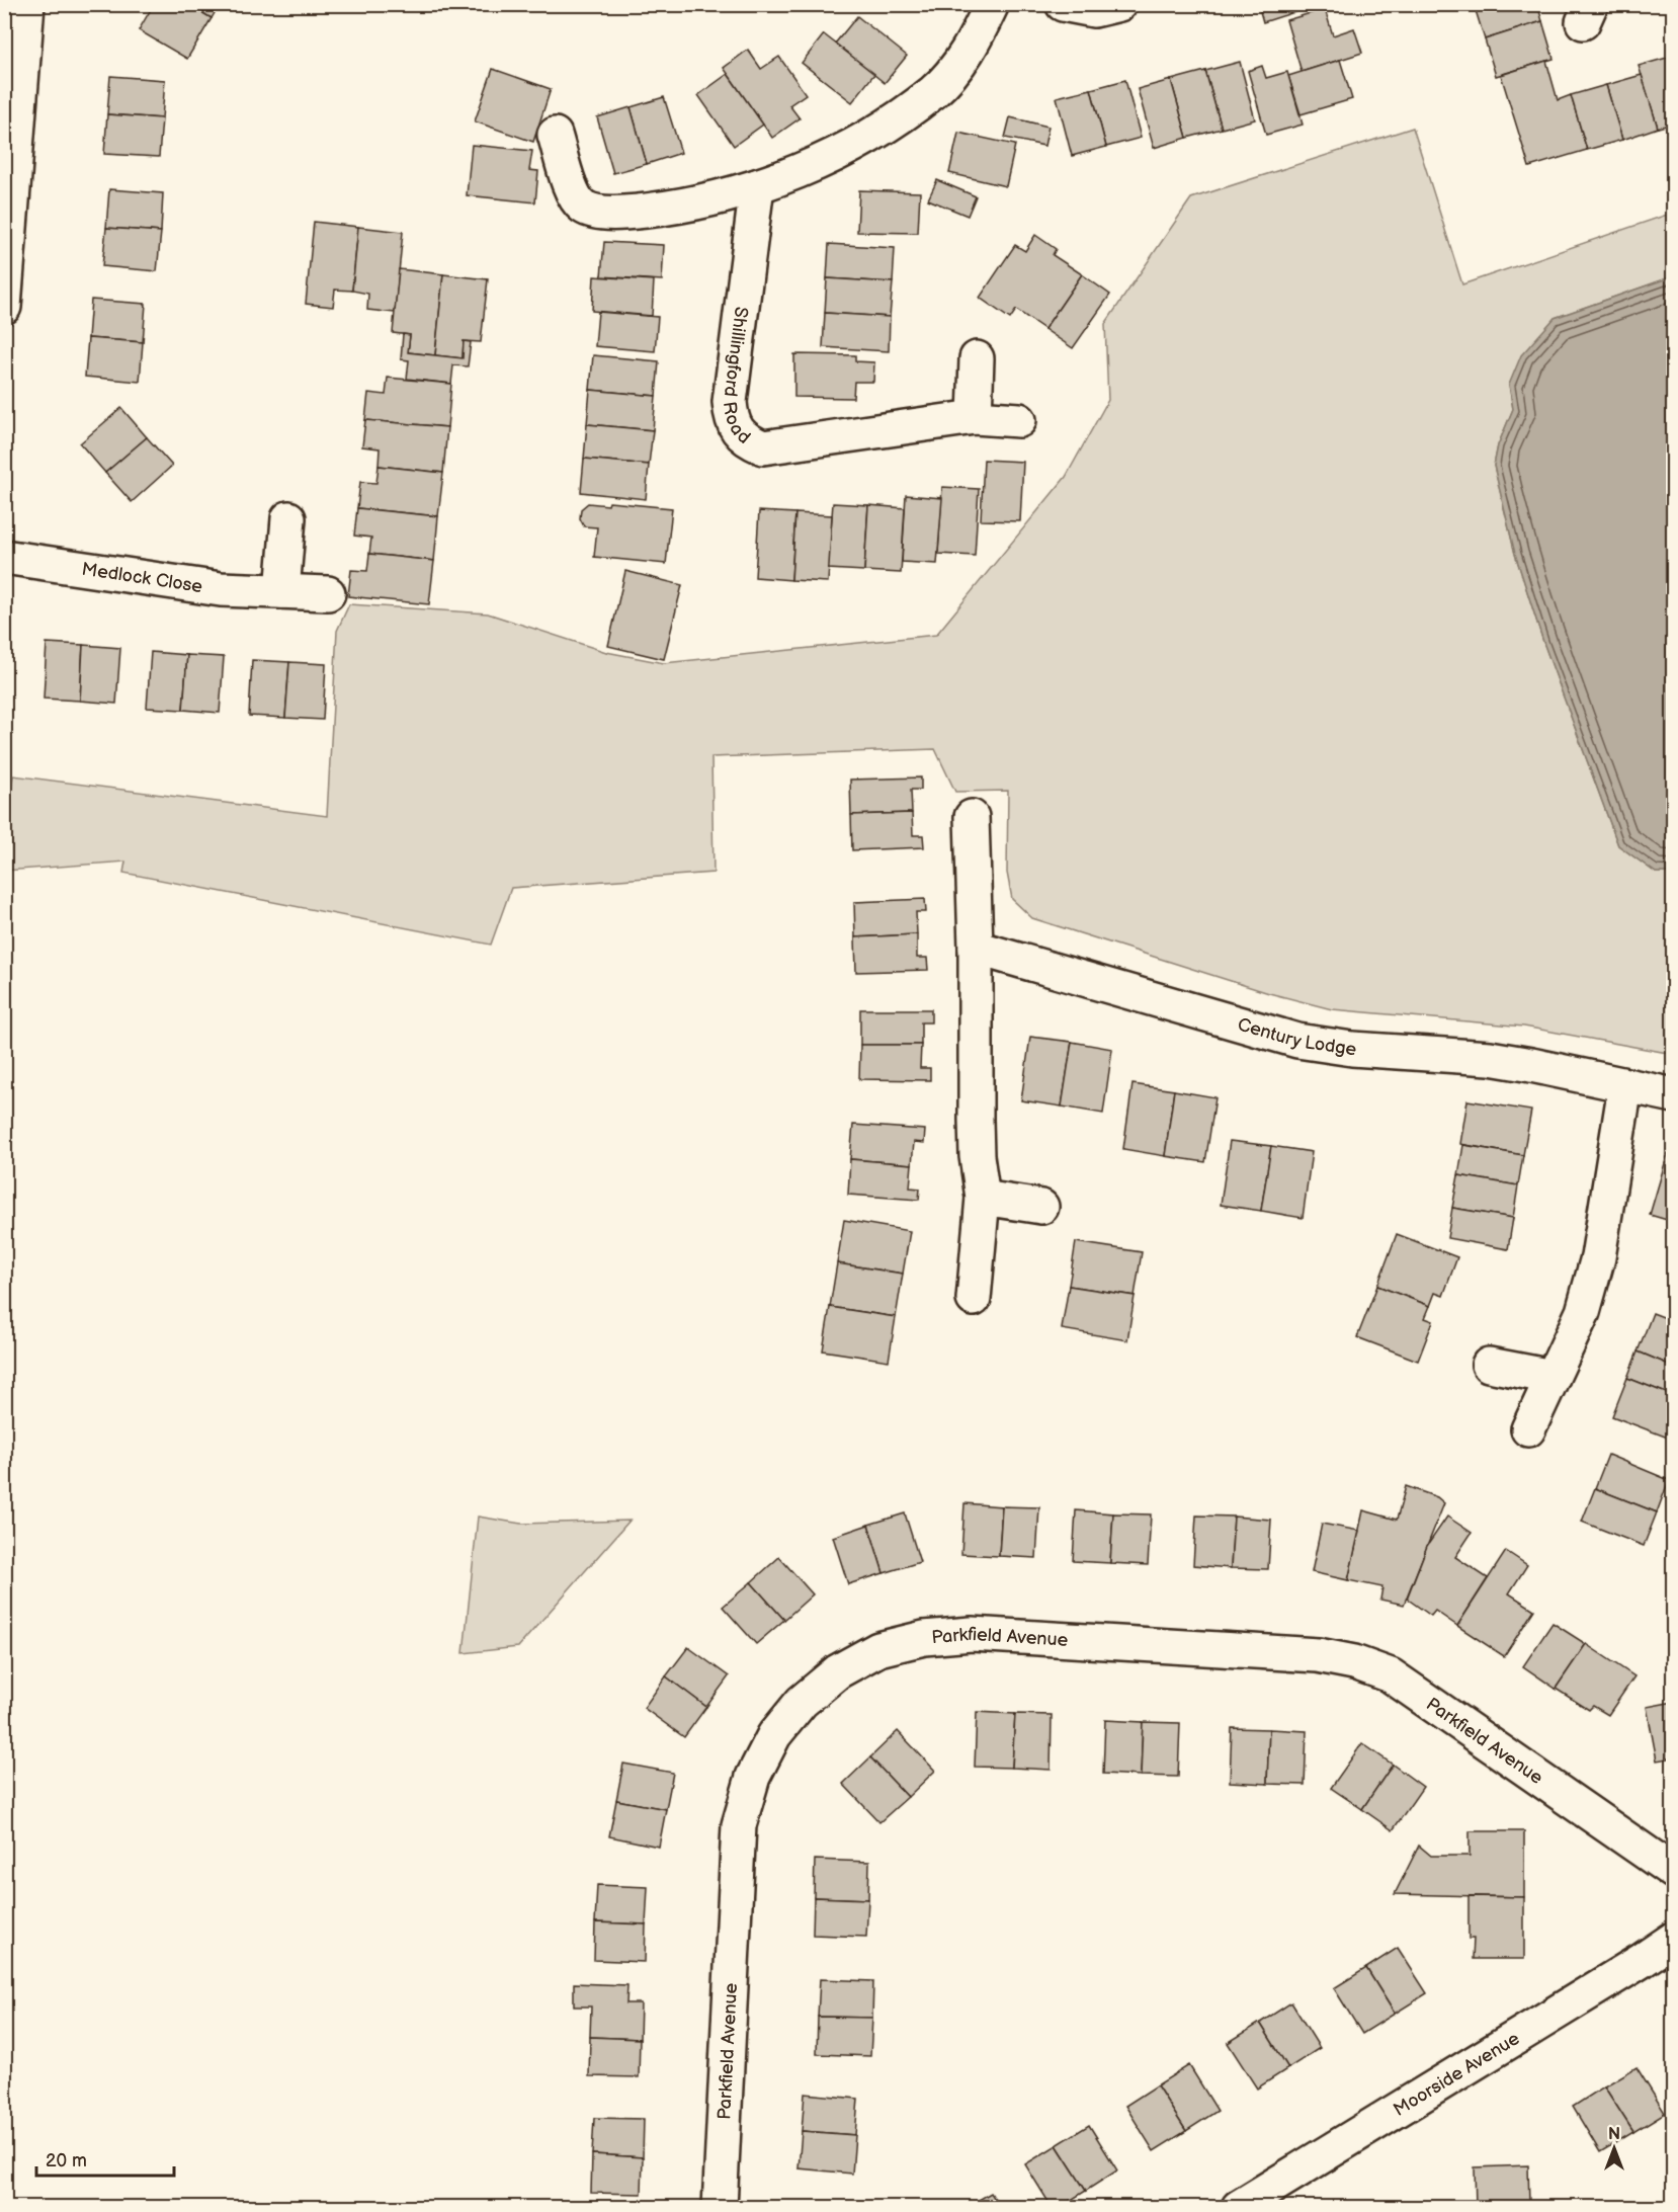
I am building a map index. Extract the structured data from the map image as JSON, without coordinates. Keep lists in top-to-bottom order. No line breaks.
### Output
{"streets":{"street":["Shillingford Road","Medlock Close","Century Lodge","Parkfield Avenue","Moorside Avenue"]},"scale_bar":"20 m","north":"top"}
